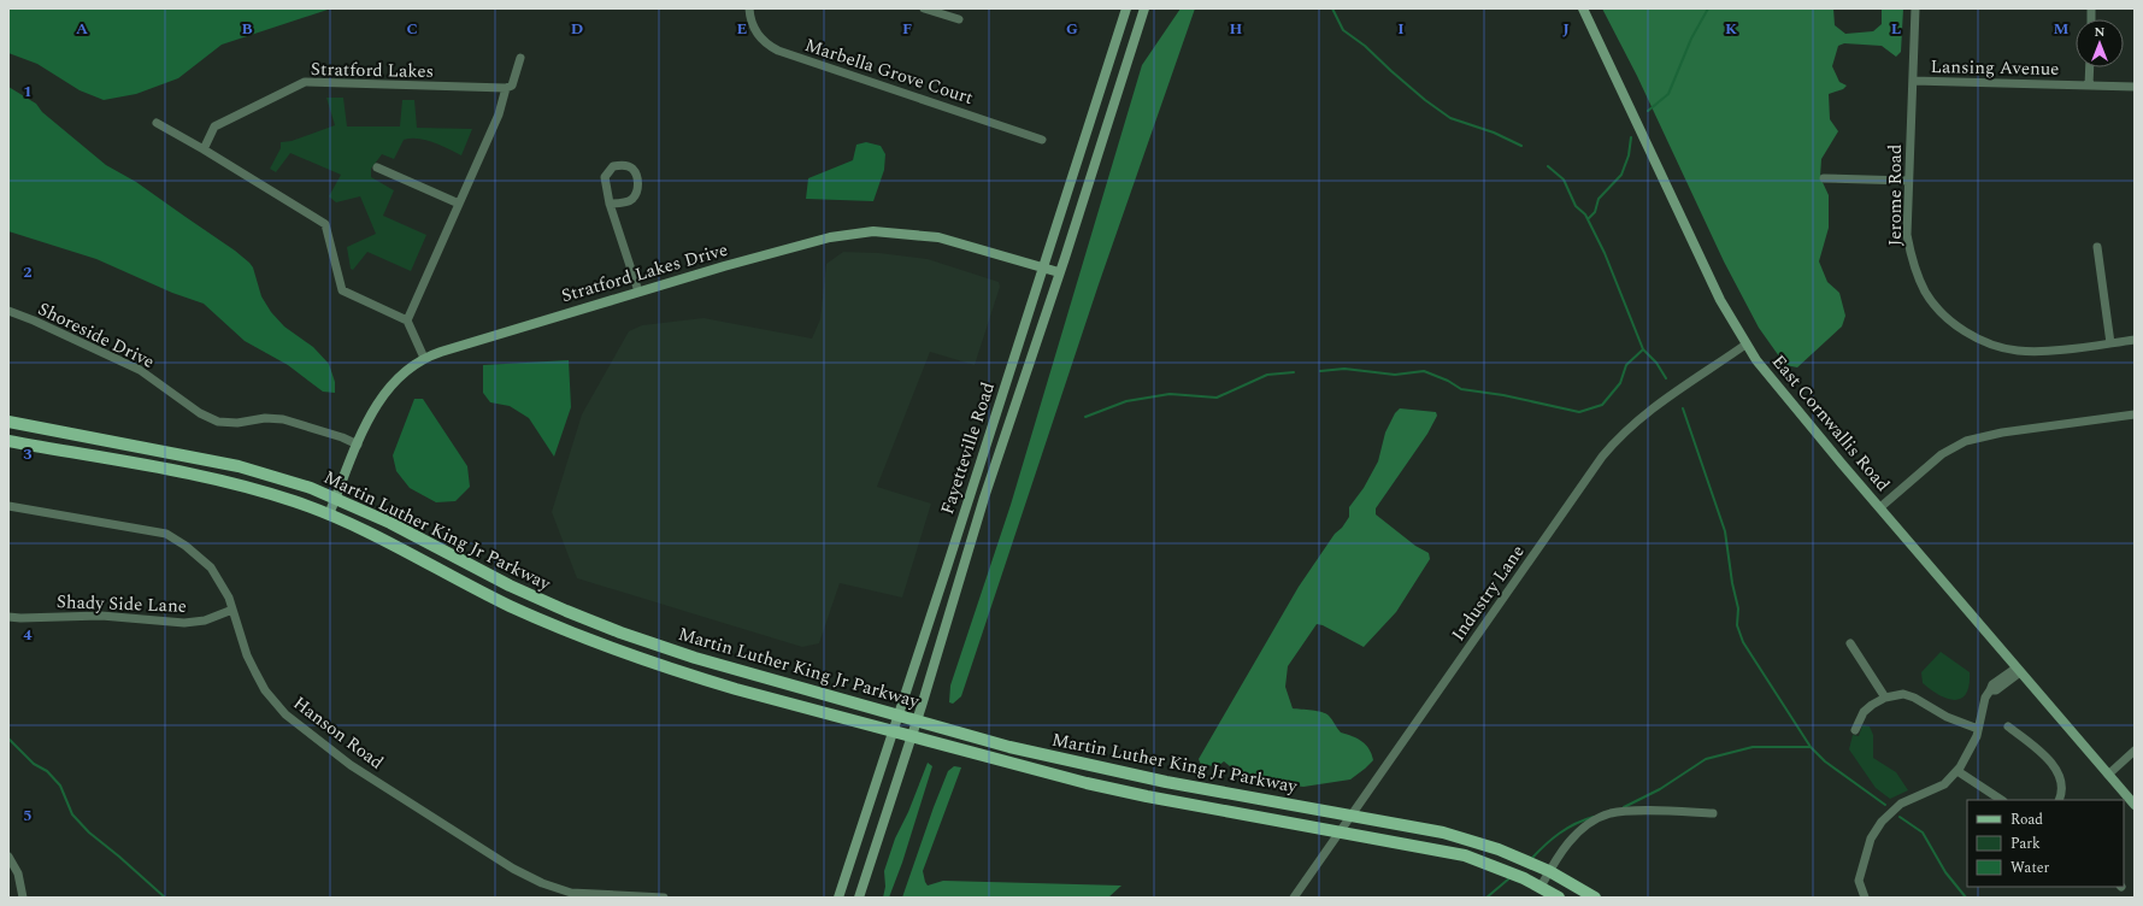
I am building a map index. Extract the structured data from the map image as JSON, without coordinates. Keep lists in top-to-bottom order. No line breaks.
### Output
{"streets":{"main road":["Stratford Lakes Drive","East Cornwallis Road","Fayetteville Road","Martin Luther King Jr Parkway"],"street":["Lansing Avenue","Stratford Lakes","Marbella Grove Court","Jerome Road","Shoreside Drive","Industry Lane","Shady Side Lane","Hanson Road"]},"crossings":[["Lansing Avenue","Jerome Road"],["Stratford Lakes Drive","Shoreside Drive"],["Stratford Lakes Drive","Fayetteville Road"],["Stratford Lakes Drive","Martin Luther King Jr Parkway"],["East Cornwallis Road","Industry Lane"],["Fayetteville Road","Martin Luther King Jr Parkway"],["Martin Luther King Jr Parkway","Industry Lane"],["Shady Side Lane","Hanson Road"]],"legend":["Road","Park","Water"],"north":"top","grid":{"columns":["A","B","C","D","E","F","G","H","I","J","K","L","M"],"rows":["1","2","3","4","5"]}}
